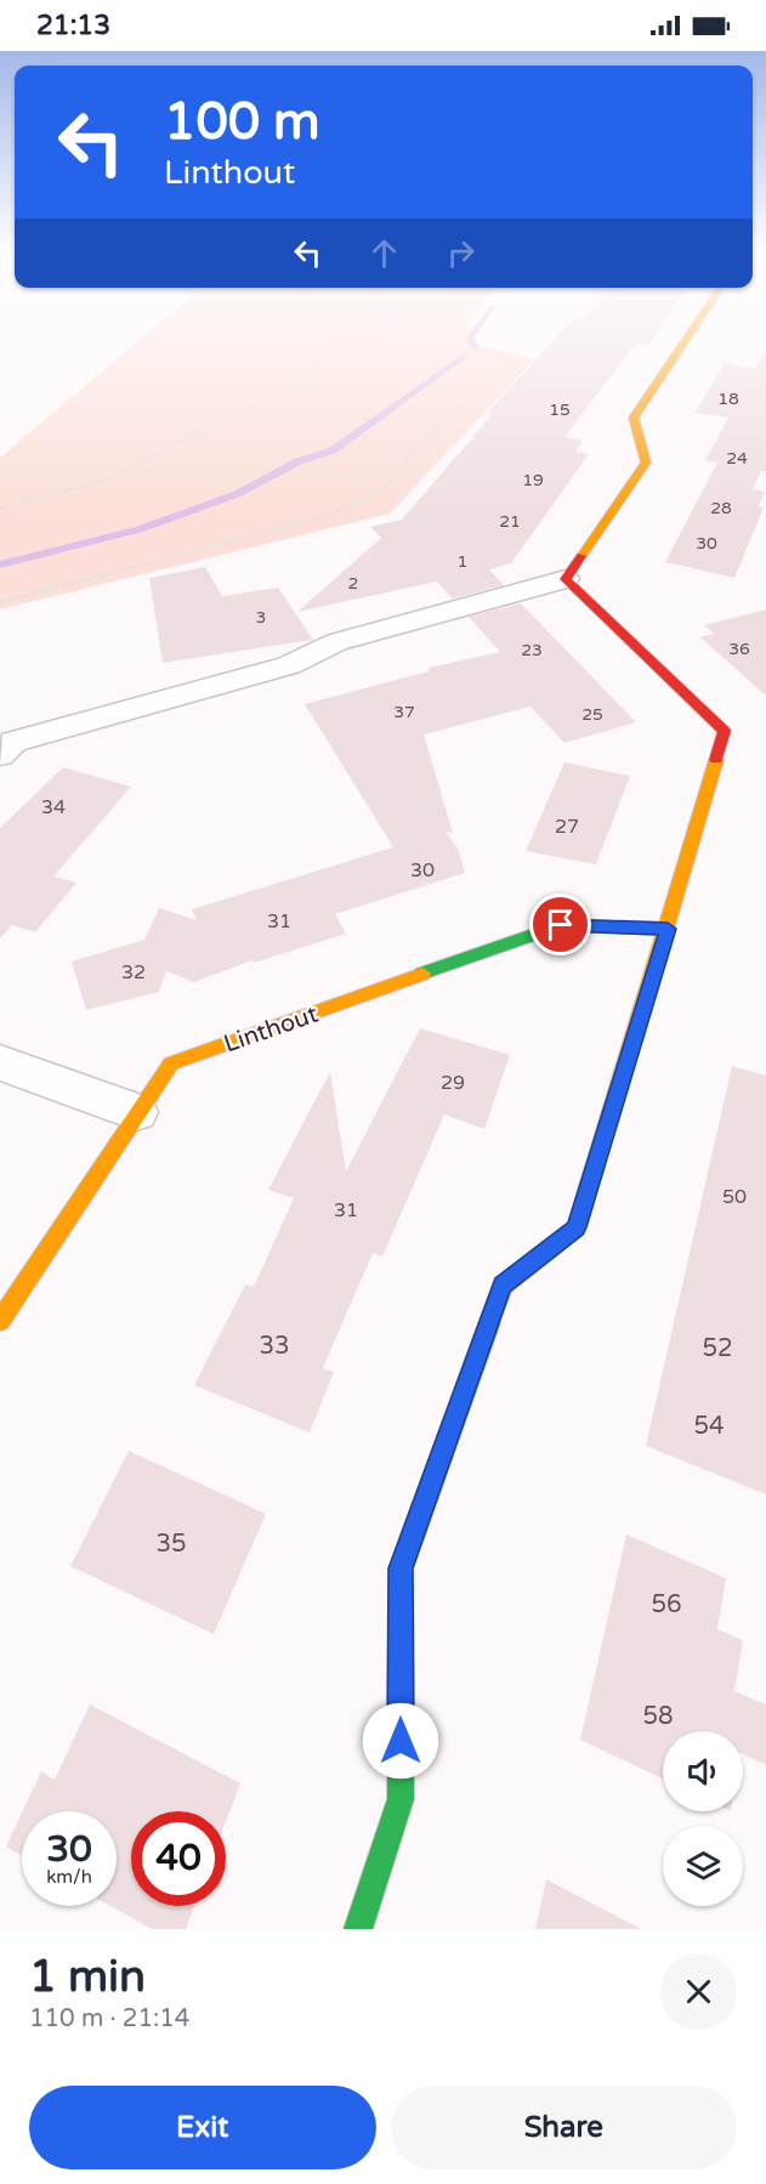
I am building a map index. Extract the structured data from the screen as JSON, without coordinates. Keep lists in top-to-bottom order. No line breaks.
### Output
{"streets":{"street":["Linthout"]},"house_numbers":["18","15","24","19","28","21","30","1","2","3","36","23","37","25","34","27","30","31","32","29","50","31","33","52","54","35","56","58"],"page":{"status":"21:13","turn":["100 m","Linthout"],"speed":"30 km/h","limit":"40","heading":["1 min","110 m · 21:14"],"buttons":["Exit","Share"]}}
